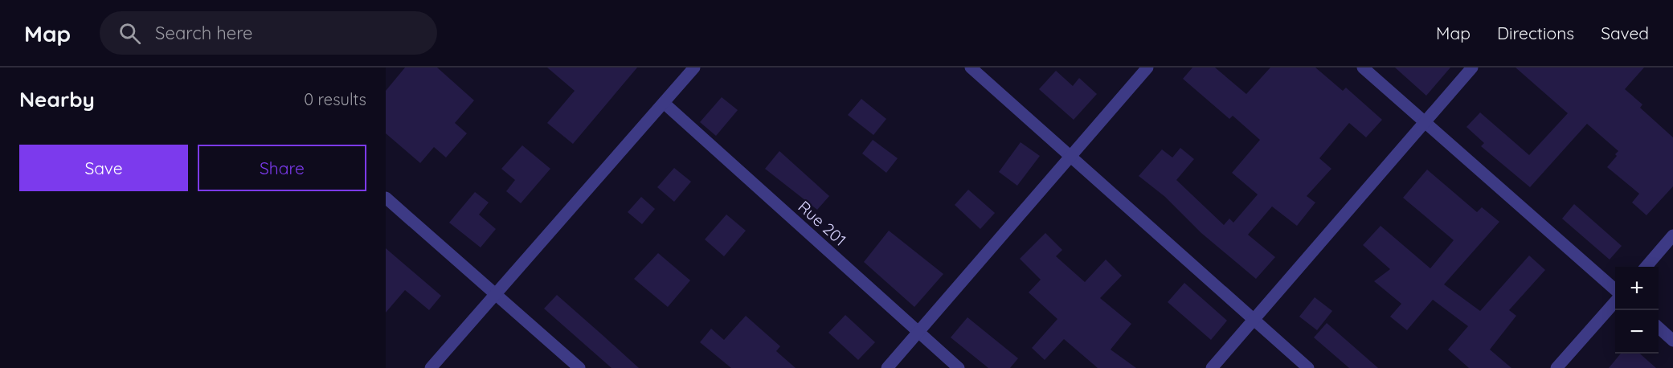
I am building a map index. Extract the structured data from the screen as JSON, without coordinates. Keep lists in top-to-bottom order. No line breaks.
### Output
{"streets":{"street":["Rue 201"]},"page":{"header":"Map","search":"Search here","nav":["Map","Directions","Saved"],"heading":["Nearby","0 results"],"buttons":["Save","Share"],"map_buttons":["+","−"]}}
